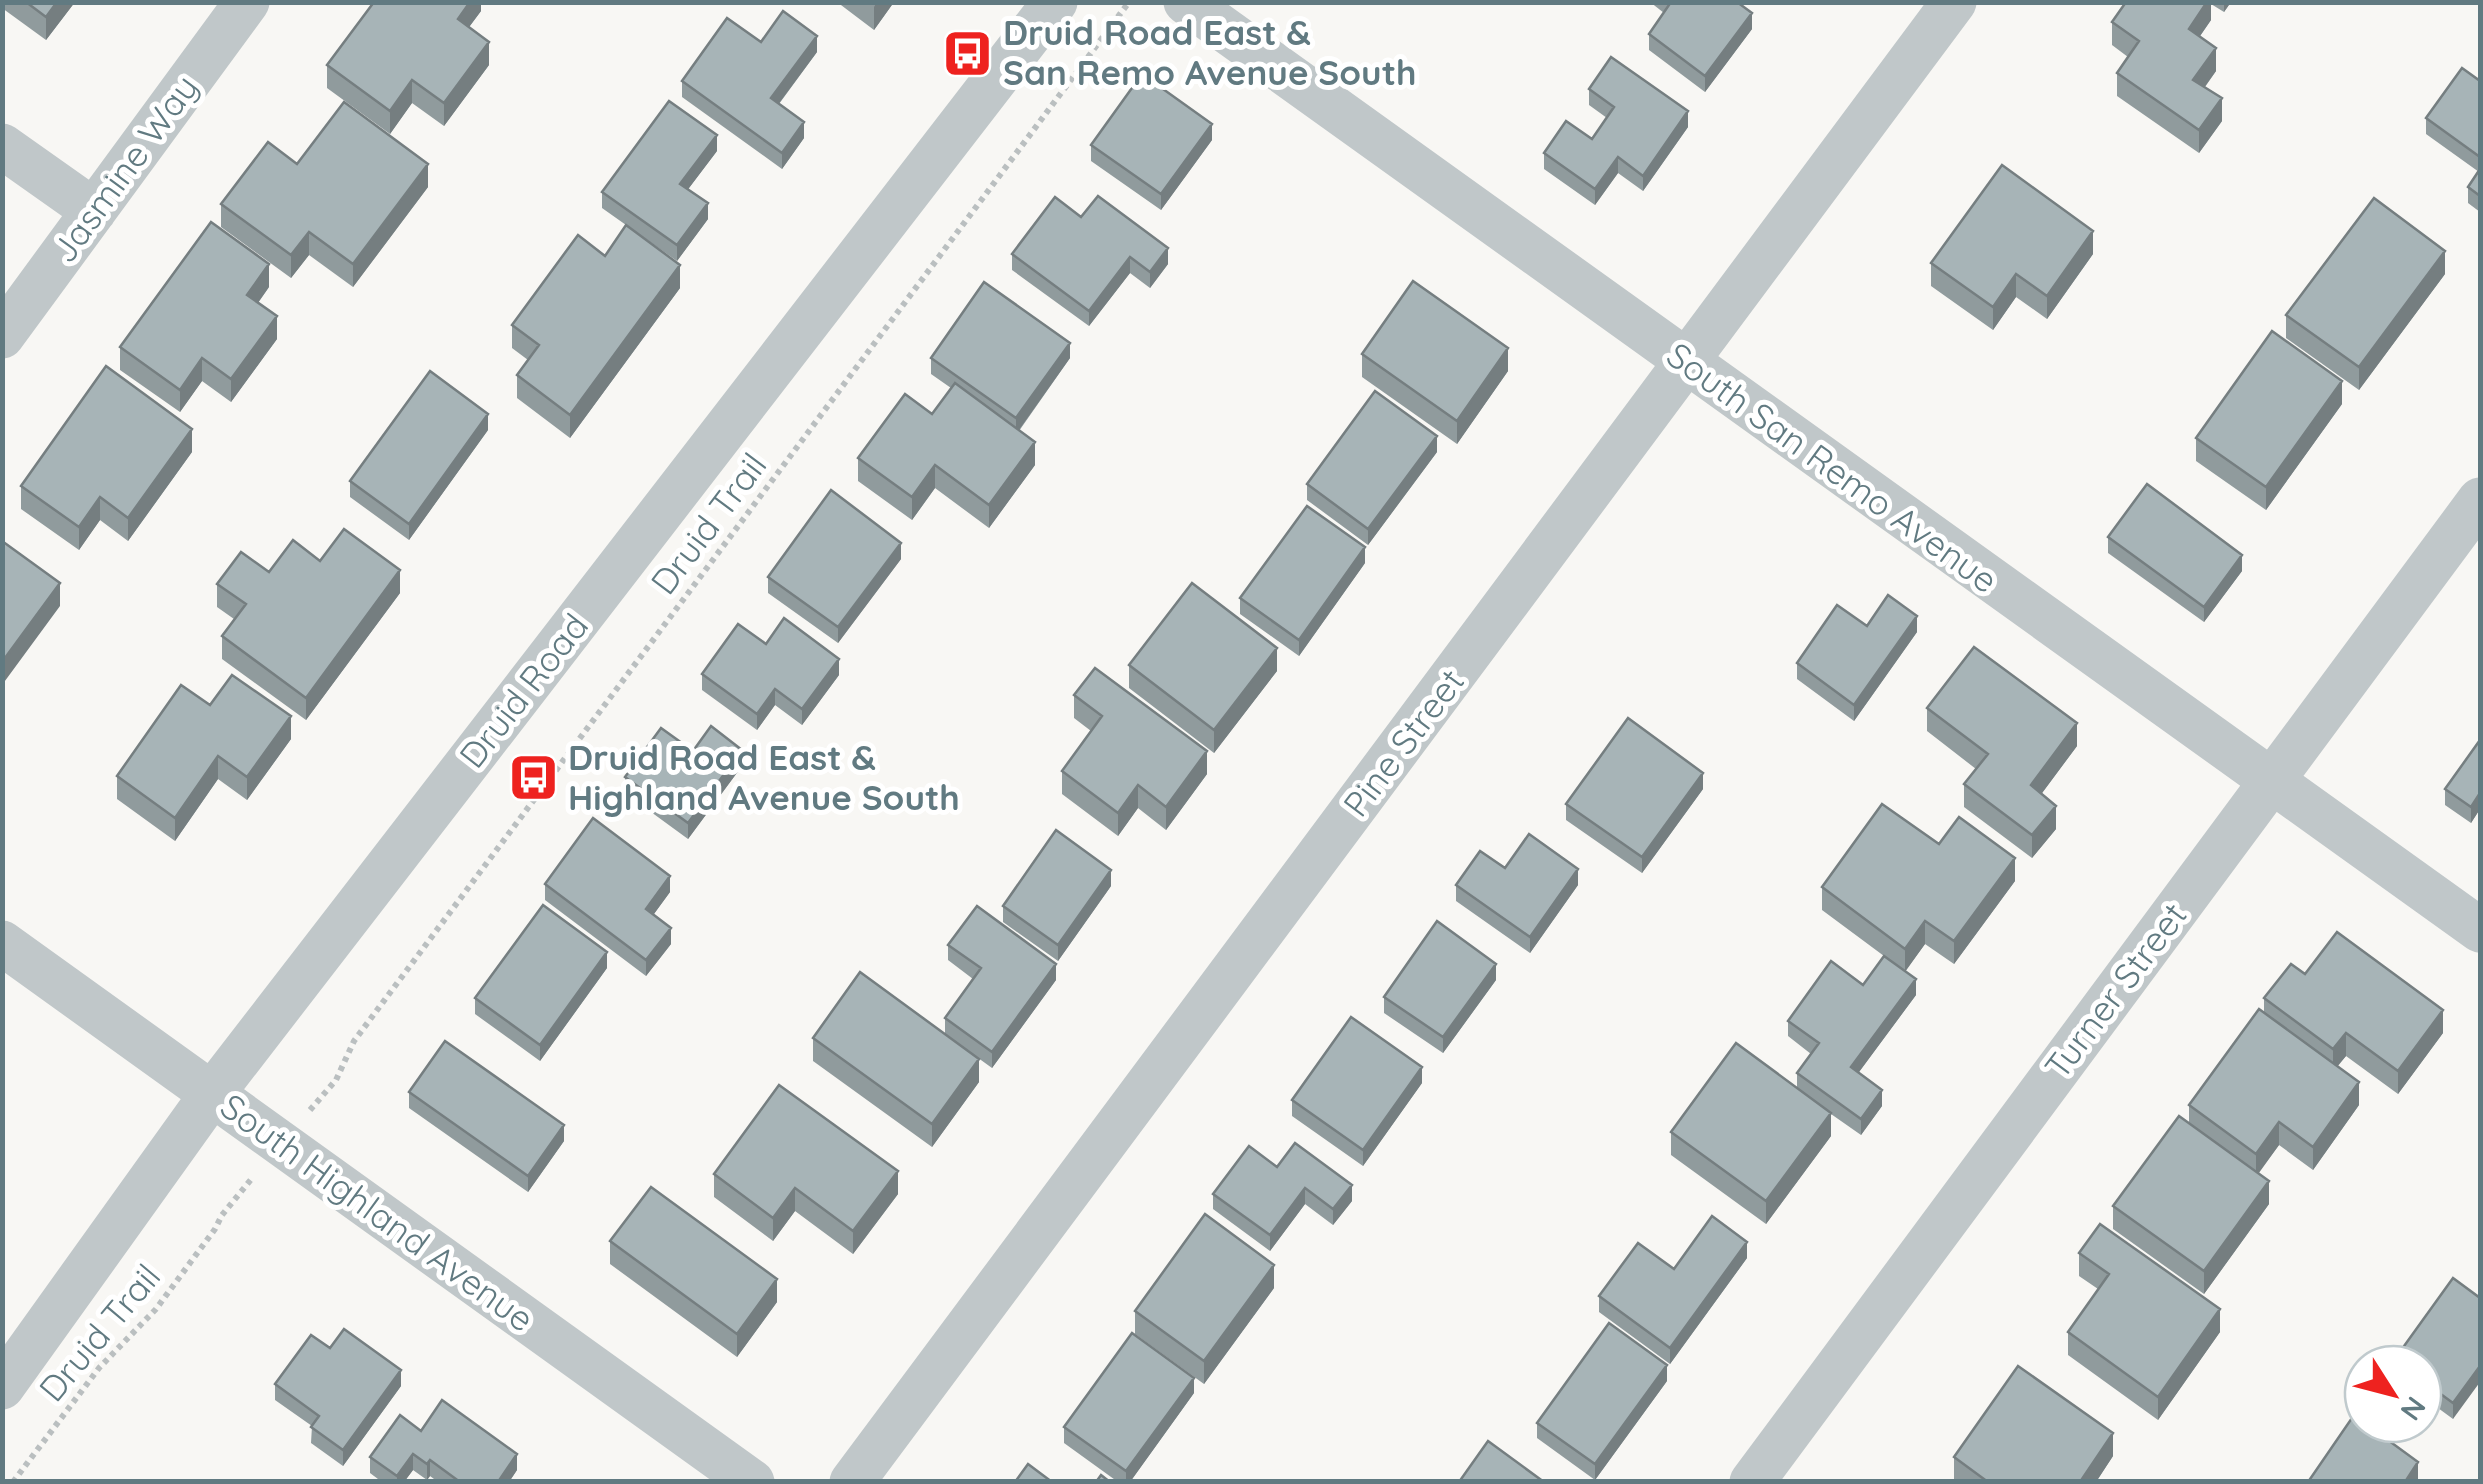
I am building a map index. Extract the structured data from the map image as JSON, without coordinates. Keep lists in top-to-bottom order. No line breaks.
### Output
{"streets":{"street":["Jasmine Way","South San Remo Avenue","Druid Road","Pine Street","Turner Street","South Highland Avenue"],"path":["Druid Trail"]},"crossings":[["South San Remo Avenue","Pine Street"],["South San Remo Avenue","Turner Street"],["Druid Road","South Highland Avenue"]],"places":{"bus stop":["Druid Road East & San Remo Avenue South","Druid Road East & Highland Avenue South"]},"north":"bottom right"}
